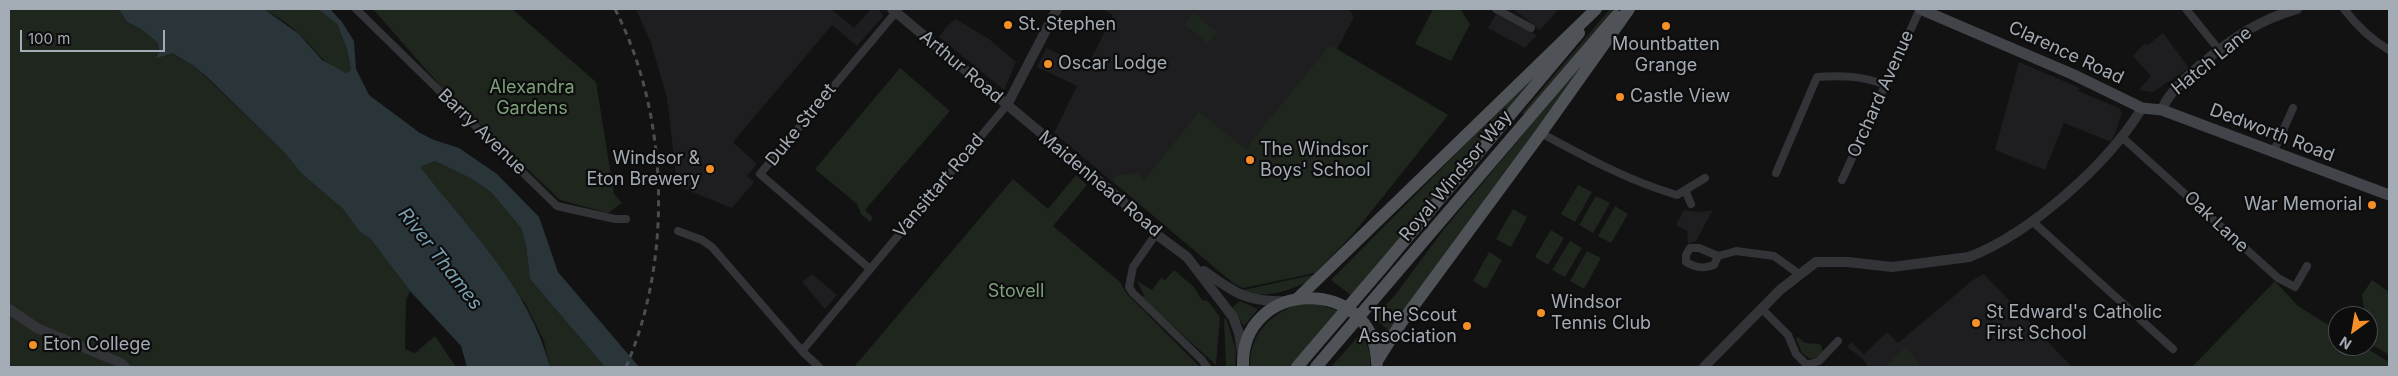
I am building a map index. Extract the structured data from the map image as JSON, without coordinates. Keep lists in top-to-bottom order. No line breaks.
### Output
{"streets":{"main road":["Clarence Road","Dedworth Road","Royal Windsor Way"],"street":["Hatch Lane","Arthur Road","Orchard Avenue","Duke Street","Barry Avenue","Maidenhead Road","Vansittart Road","Oak Lane"]},"crossings":[["Clarence Road","Orchard Avenue"],["Clarence Road","Dedworth Road"],["Hatch Lane","Dedworth Road"],["Arthur Road","Duke Street"],["Arthur Road","Maidenhead Road"],["Arthur Road","Vansittart Road"],["Duke Street","Vansittart Road"],["Maidenhead Road","Vansittart Road"]],"water":["River Thames"],"parks":["Alexandra Gardens","Stovell"],"places":["St. Stephen","Mountbatten Grange","Oscar Lodge","Castle View","The Windsor Boys' School","Windsor & Eton Brewery","War Memorial","Windsor Tennis Club","St Edward's Catholic First School","The Scout Association","Eton College"],"scale_bar":"100 m","north":"bottom left"}
